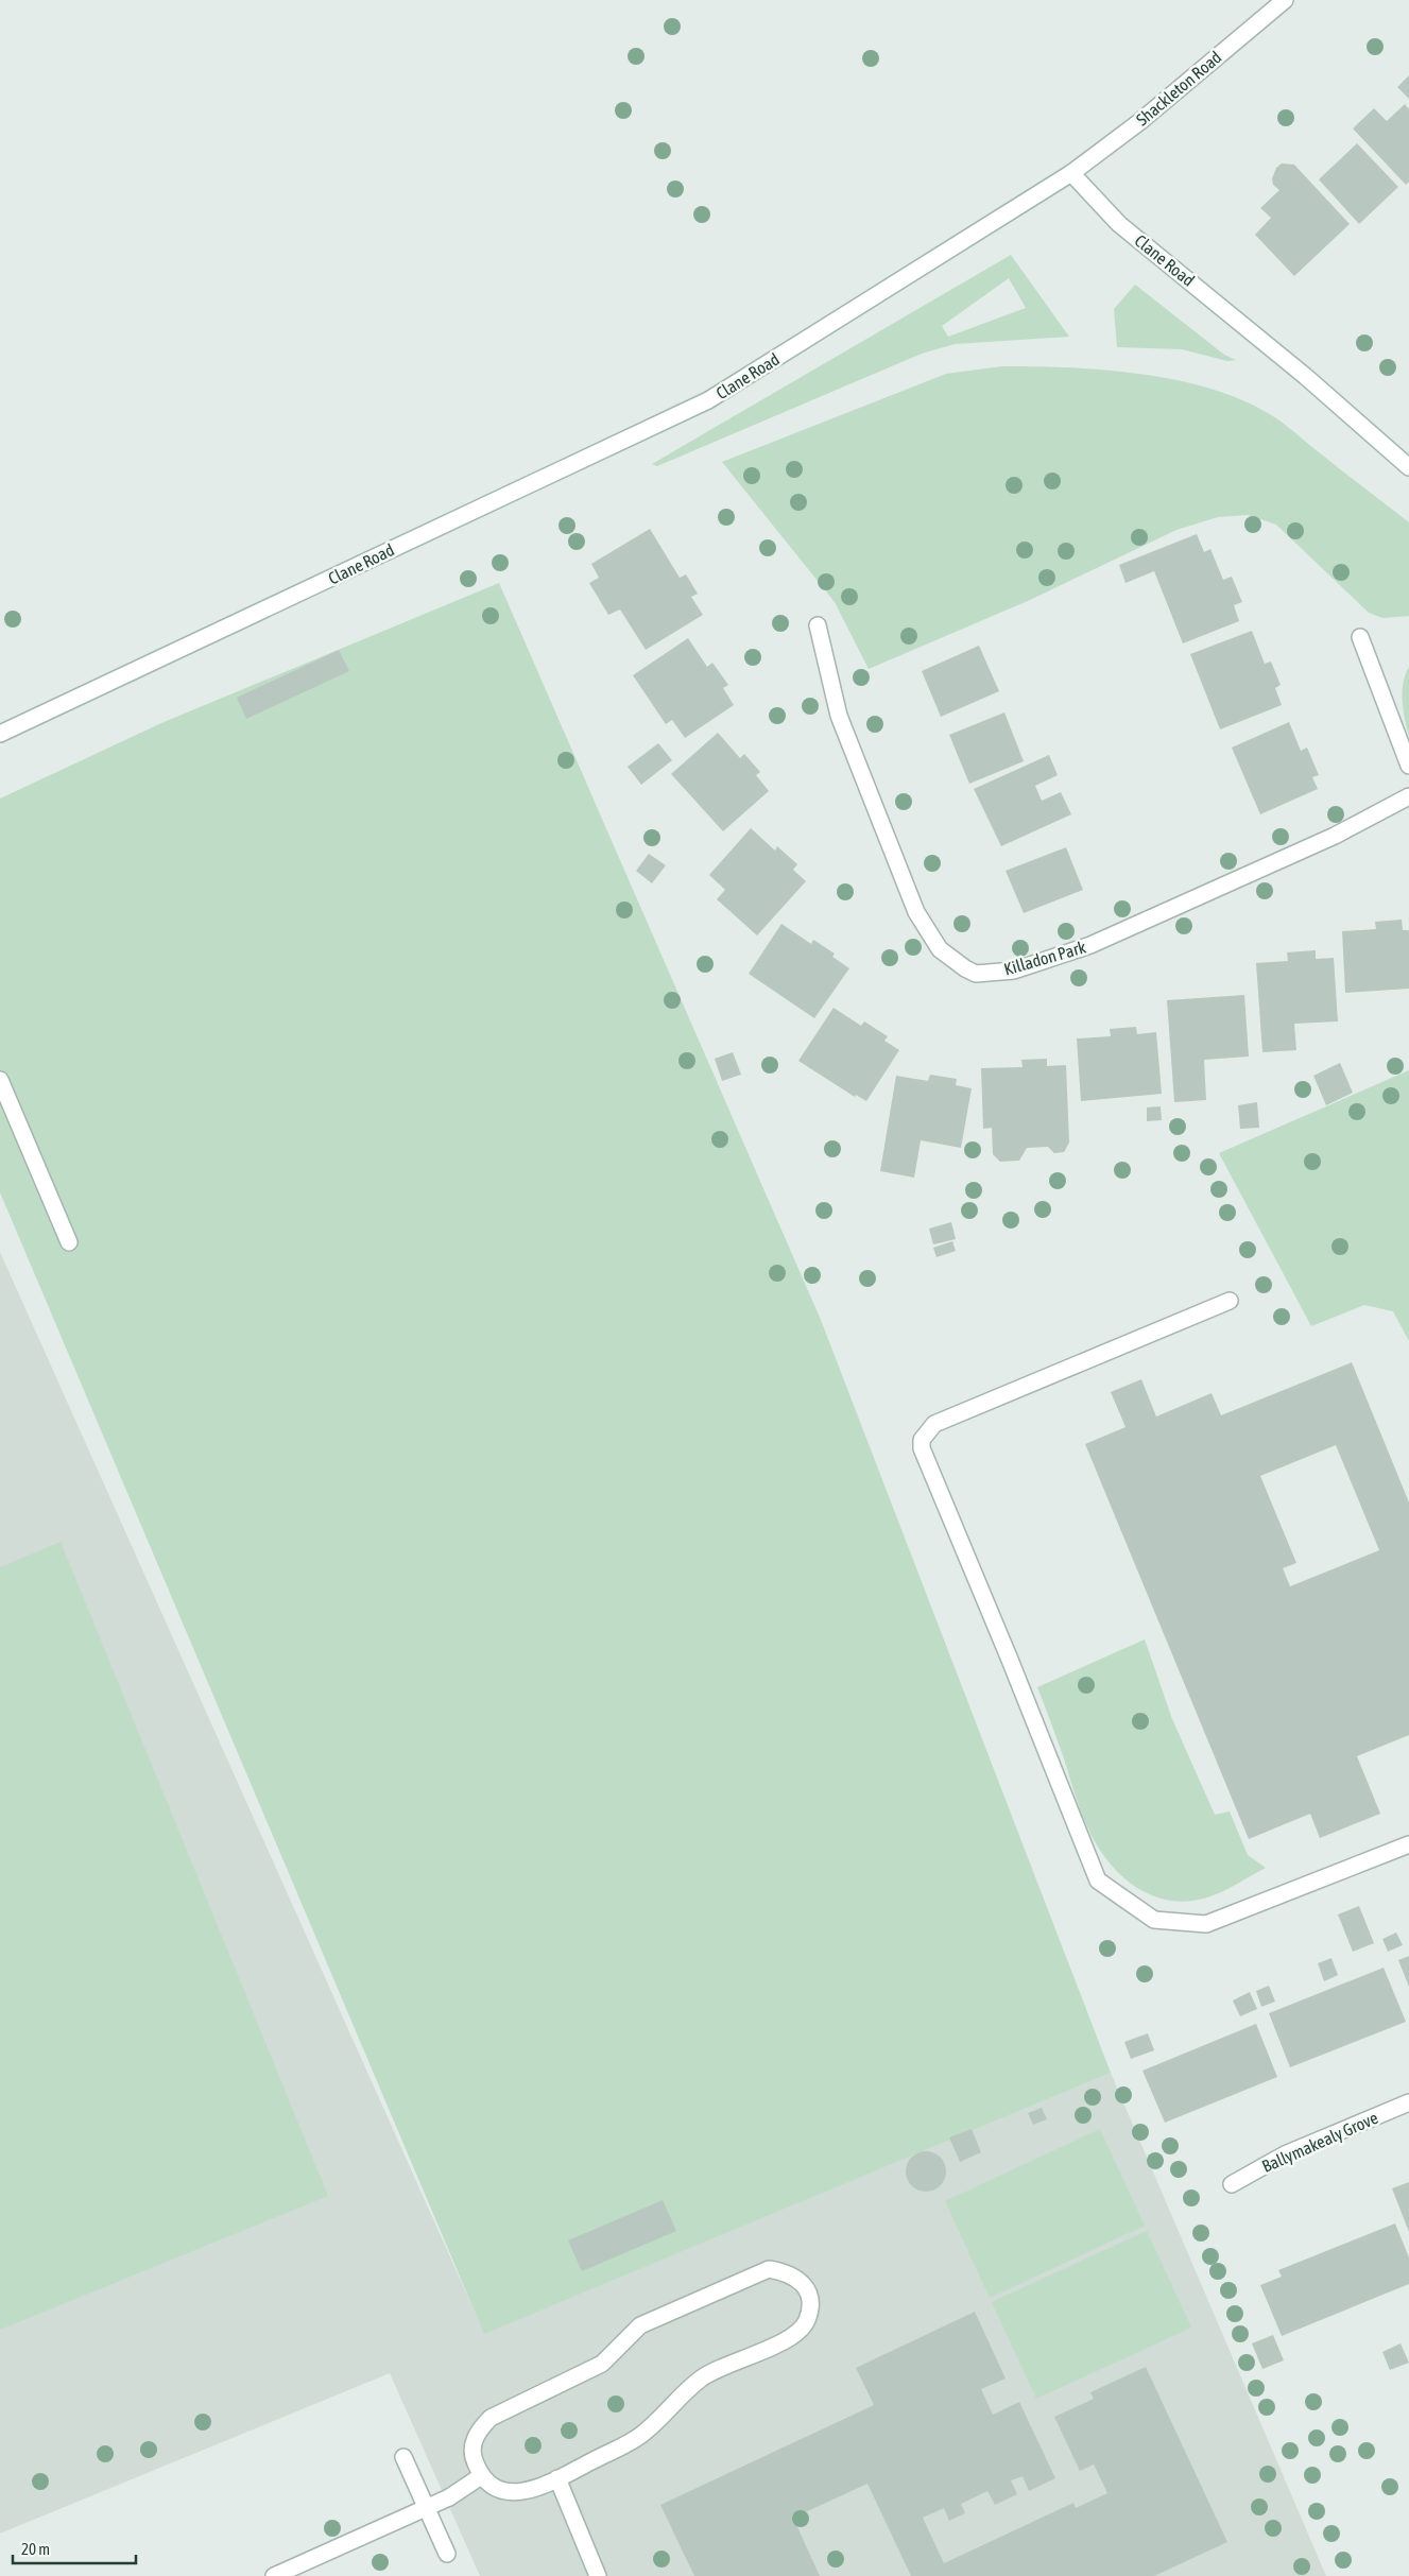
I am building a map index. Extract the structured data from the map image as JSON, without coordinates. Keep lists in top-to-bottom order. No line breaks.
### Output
{"streets":{"street":["Shackleton Road","Clane Road","Killadon Park","Ballymakealy Grove"]},"crossings":[["Shackleton Road","Clane Road"]],"scale_bar":"20 m"}
